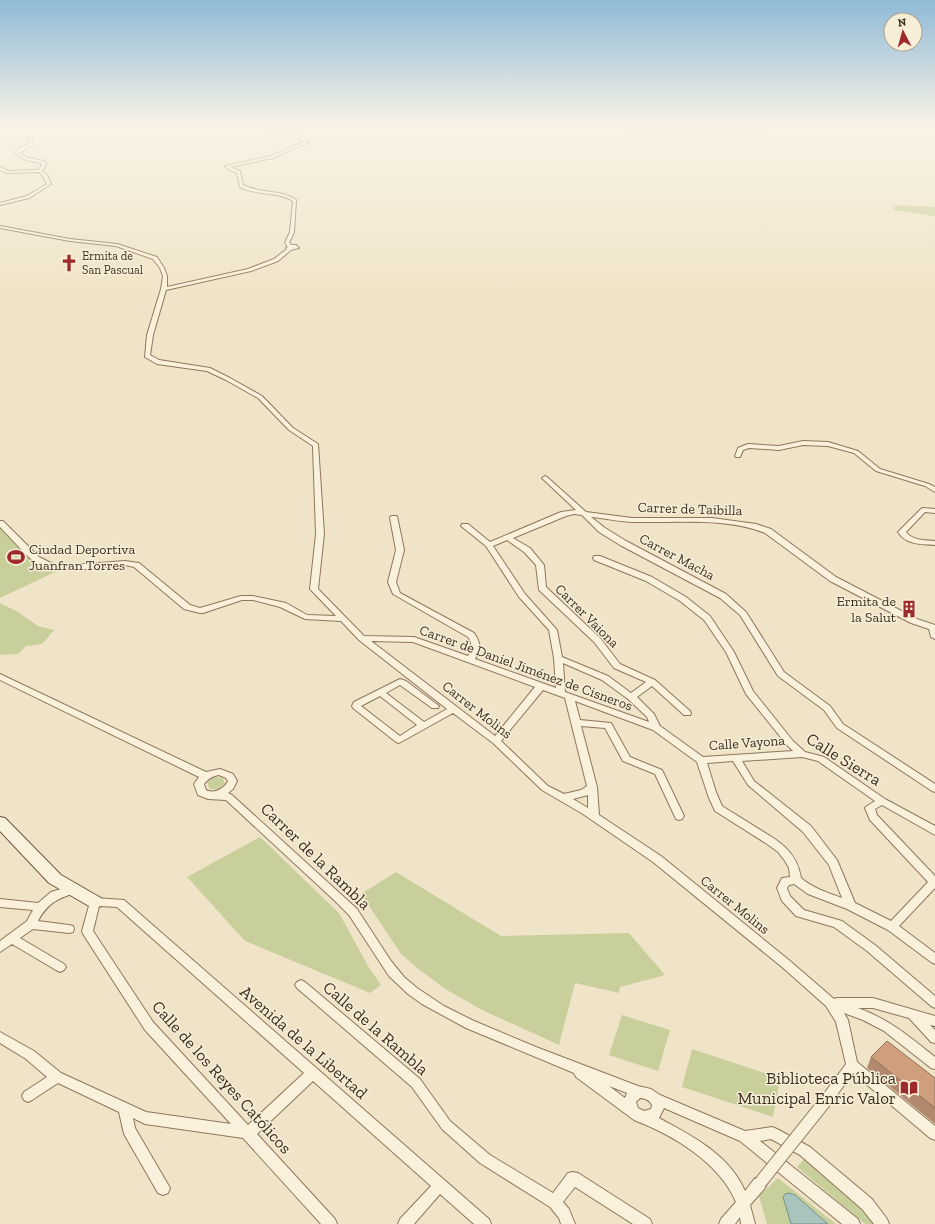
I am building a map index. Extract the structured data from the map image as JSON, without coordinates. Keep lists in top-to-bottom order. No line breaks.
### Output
{"streets":{"street":["Carrer de Taibilla","Carrer Macha","Carrer Vaiona","Carrer de Daniel Jiménez de Cisneros","Carrer Molins","Calle Vayona","Calle Sierra","Carrer de la Rambla","Calle de la Rambla","Avenida de la Libertad","Calle de los Reyes Católicos"]},"crossings":[["Carrer de Taibilla","Carrer Macha"],["Carrer de Taibilla","Carrer Vaiona"],["Carrer de Daniel Jiménez de Cisneros","Carrer Molins"],["Carrer de Daniel Jiménez de Cisneros","Calle Vayona"],["Calle Vayona","Calle Sierra"],["Avenida de la Libertad","Calle de los Reyes Católicos"]],"places":{"church":["Ermita de San Pascual"],"sports":["Ciudad Deportiva Juanfran Torres"],"building":["Ermita de la Salut"],"library":["Biblioteca Pública Municipal Enric Valor"]},"north":"top"}
